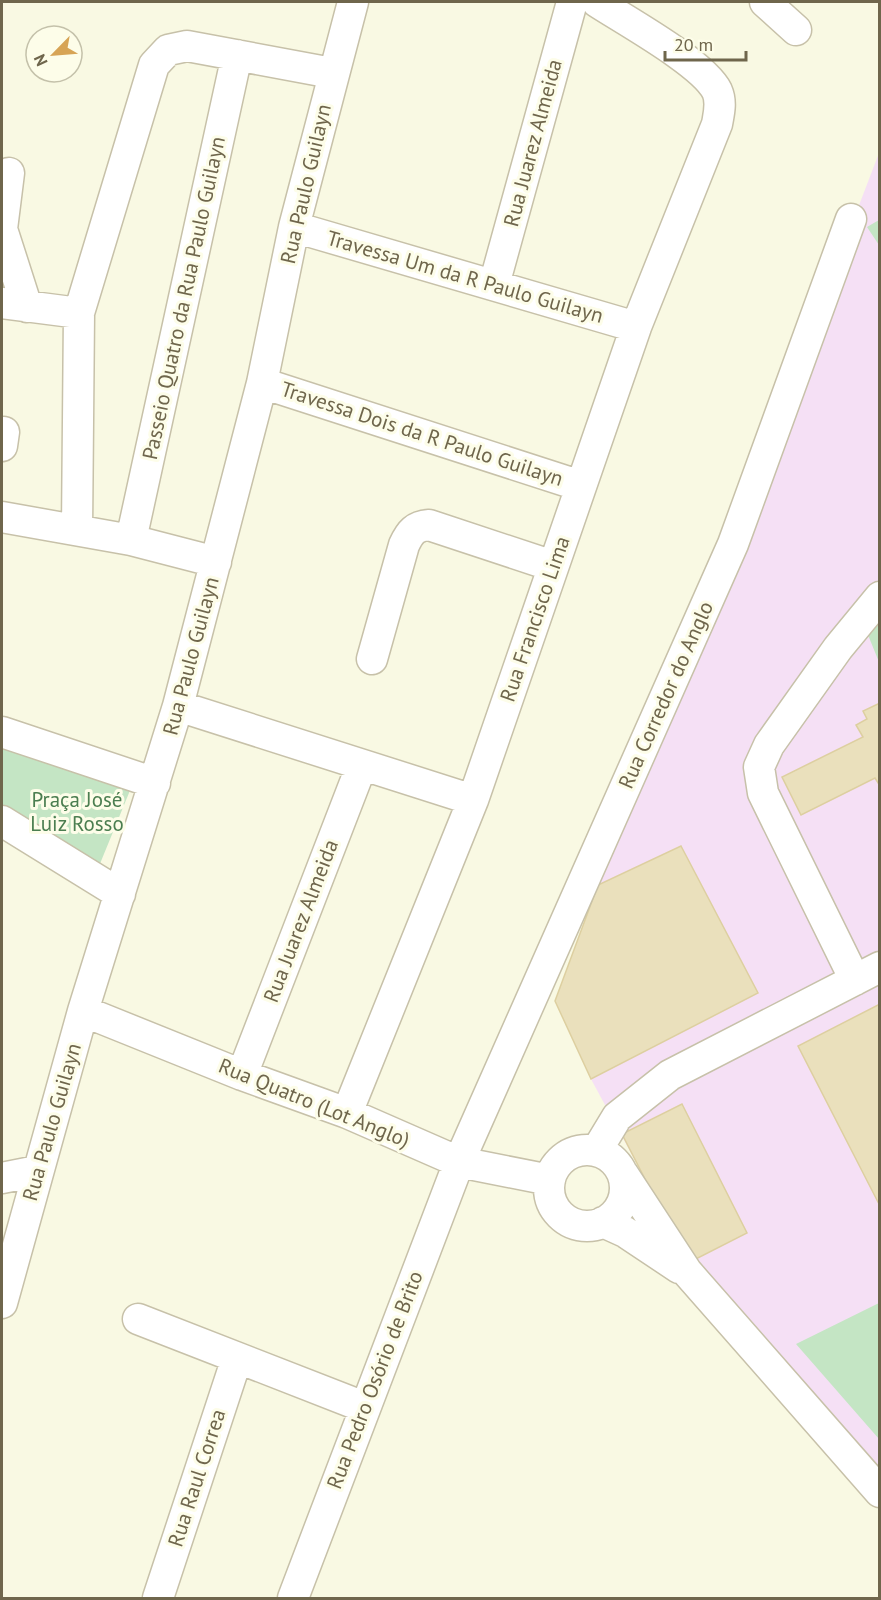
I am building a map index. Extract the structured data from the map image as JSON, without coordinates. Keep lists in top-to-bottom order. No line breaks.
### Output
{"streets":{"street":["Rua Juarez Almeida","Rua Paulo Guilayn","Travessa Um da R Paulo Guilayn","Passeio Quatro da Rua Paulo Guilayn","Travessa Dois da R Paulo Guilayn","Rua Francisco Lima","Rua Corredor do Anglo","Rua Quatro (Lot Anglo)","Rua Pedro Osório de Brito","Rua Raul Correa"]},"crossings":[["Rua Juarez Almeida","Travessa Um da R Paulo Guilayn"],["Rua Juarez Almeida","Rua Quatro (Lot Anglo)"],["Rua Paulo Guilayn","Travessa Um da R Paulo Guilayn"],["Rua Paulo Guilayn","Travessa Dois da R Paulo Guilayn"],["Rua Paulo Guilayn","Rua Quatro (Lot Anglo)"],["Travessa Um da R Paulo Guilayn","Rua Francisco Lima"],["Travessa Dois da R Paulo Guilayn","Rua Francisco Lima"],["Rua Francisco Lima","Rua Quatro (Lot Anglo)"],["Rua Corredor do Anglo","Rua Quatro (Lot Anglo)"],["Rua Corredor do Anglo","Rua Pedro Osório de Brito"],["Rua Quatro (Lot Anglo)","Rua Pedro Osório de Brito"]],"parks":["Praça José Luiz Rosso"],"scale_bar":"20 m","north":"bottom left"}
